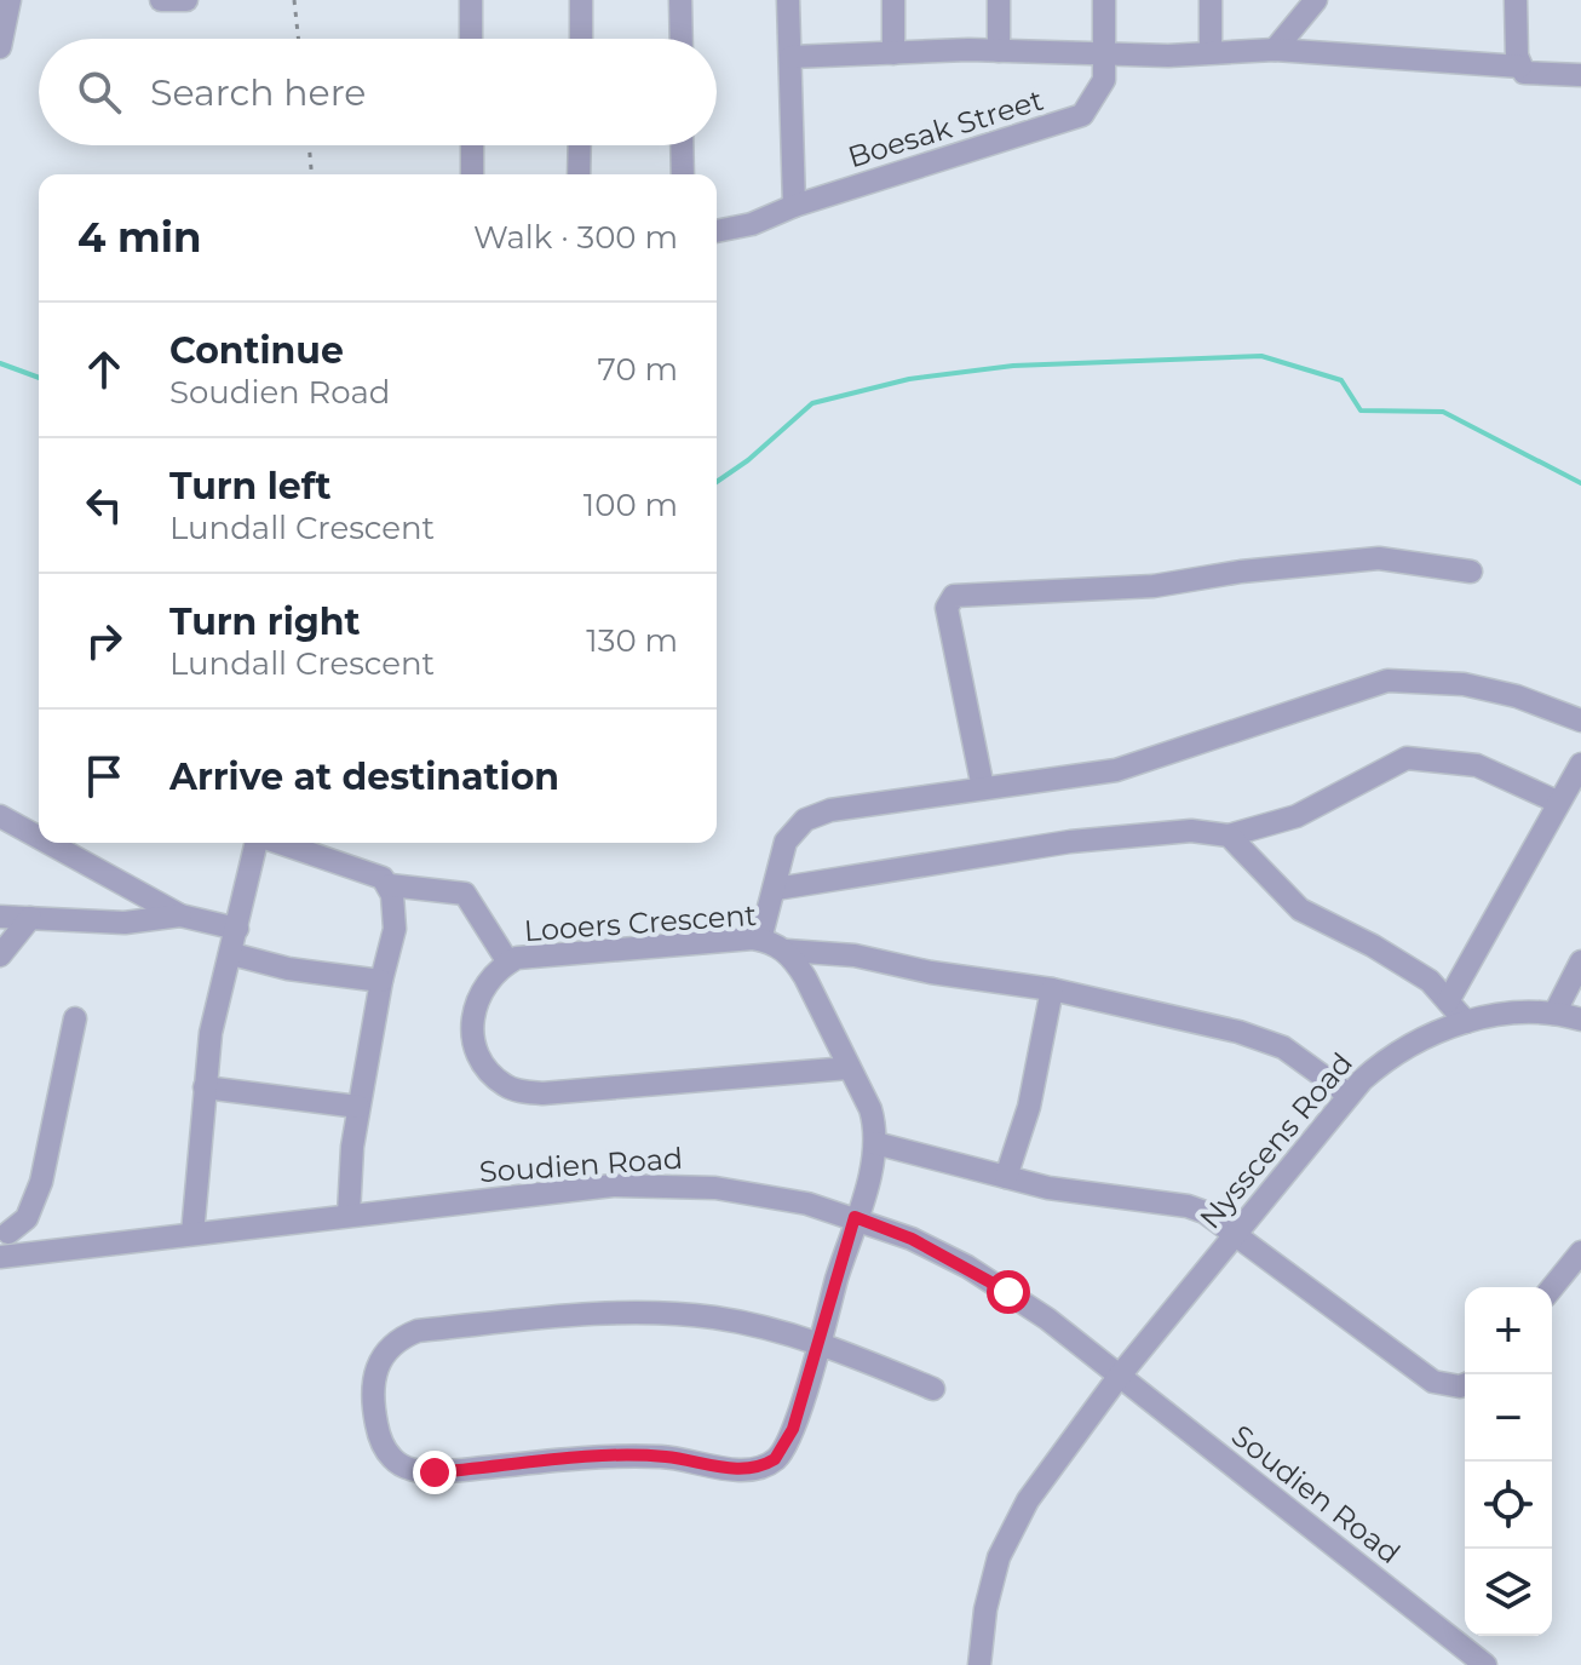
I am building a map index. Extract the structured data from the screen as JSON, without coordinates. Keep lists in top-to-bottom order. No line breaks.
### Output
{"streets":{"street":["Boesak Street","Looers Crescent","Nysscens Road","Soudien Road"]},"crossings":[["Looers Crescent","Soudien Road"],["Nysscens Road","Soudien Road"]],"page":{"search":"Search here","heading":["4 min","Walk · 300 m"],"list":[["Continue","Soudien Road","70 m"],["Turn left","Lundall Crescent","100 m"],["Turn right","Lundall Crescent","130 m"],"Arrive at destination"],"map_buttons":["+","−"]}}
